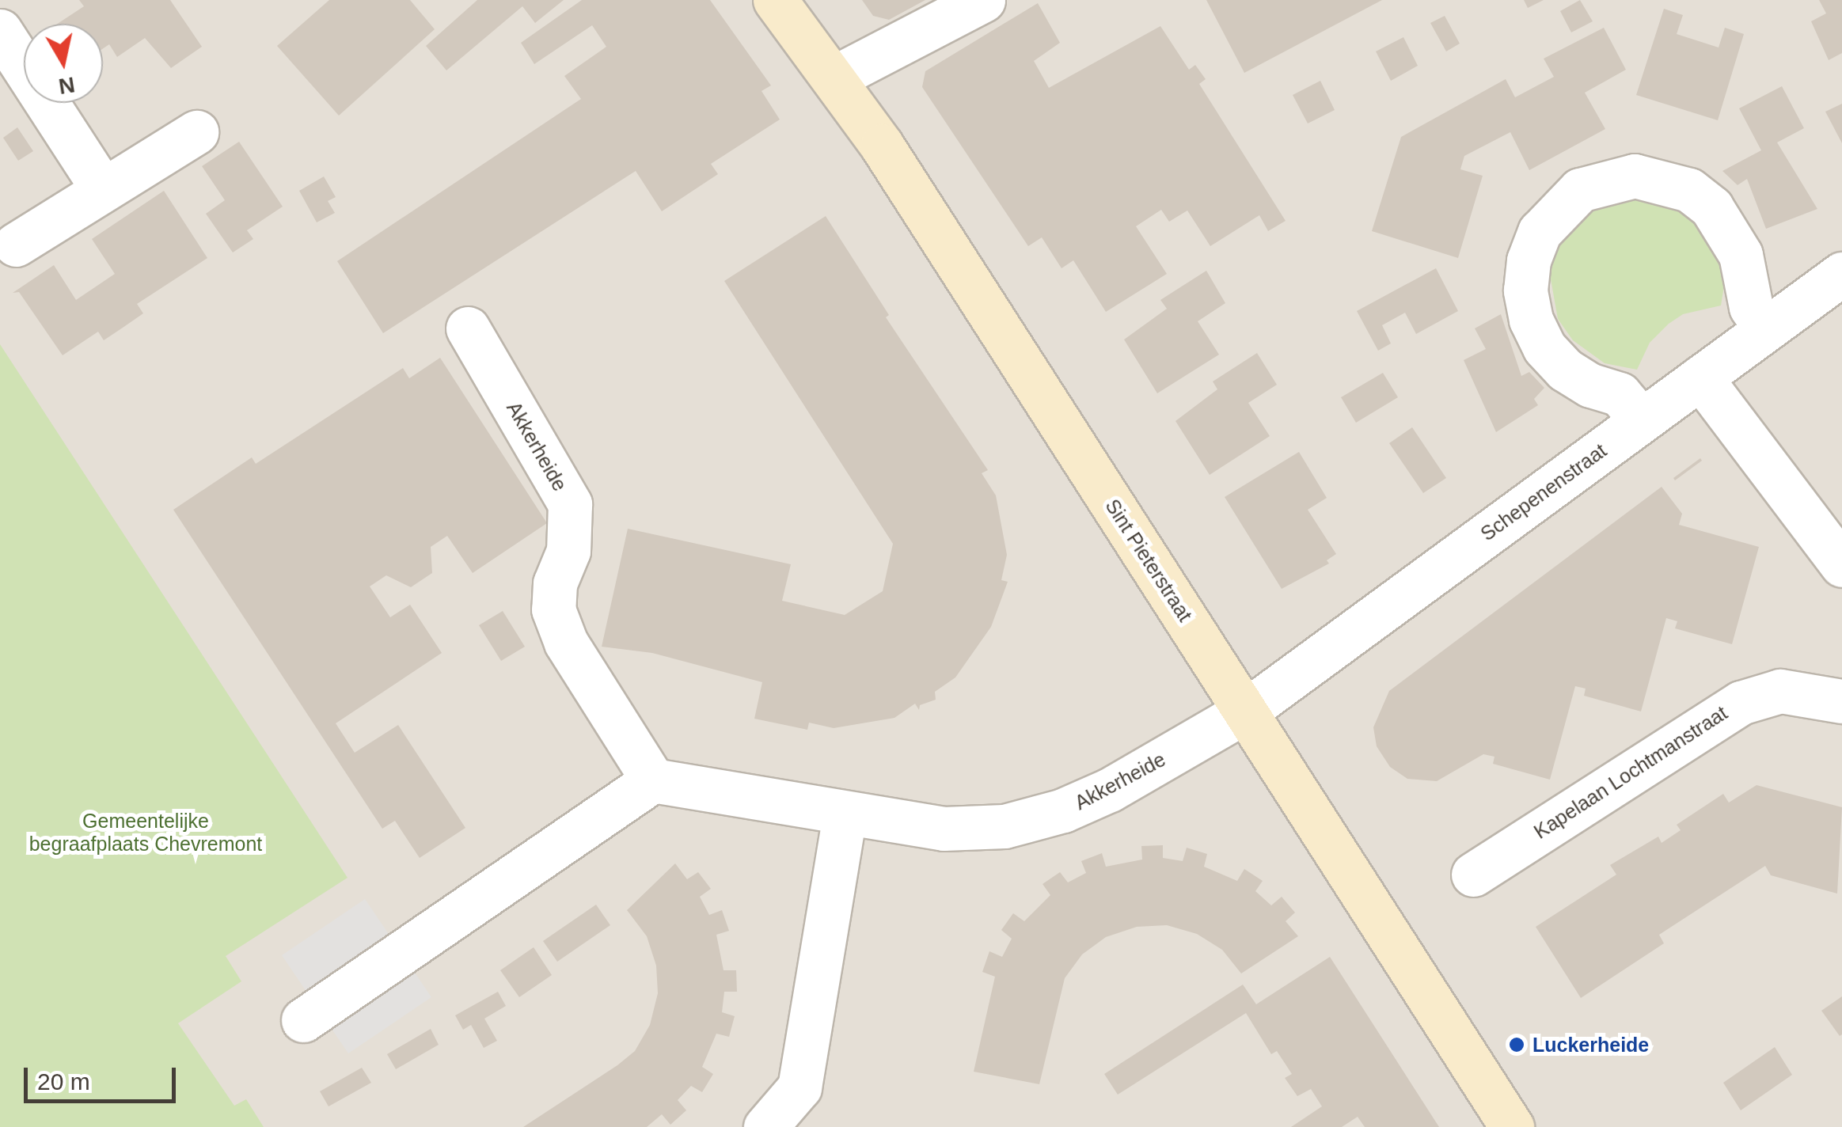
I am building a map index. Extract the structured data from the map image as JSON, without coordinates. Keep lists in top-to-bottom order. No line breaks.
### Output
{"streets":{"street":["Akkerheide","Schepenenstraat","Sint Pieterstraat","Kapelaan Lochtmanstraat"]},"crossings":[["Akkerheide","Schepenenstraat"],["Akkerheide","Sint Pieterstraat"],["Schepenenstraat","Sint Pieterstraat"]],"parks":["Gemeentelijke begraafplaats Chevremont"],"places":["Luckerheide"],"scale_bar":"20 m","north":"bottom"}
